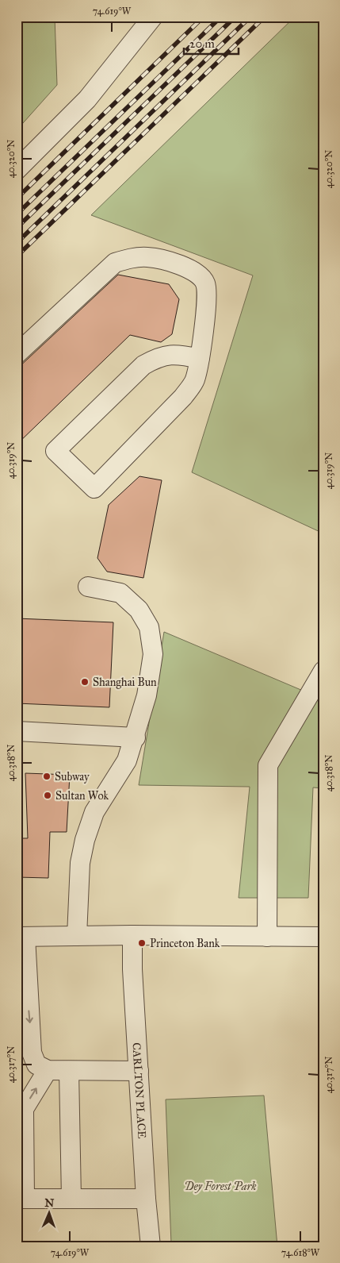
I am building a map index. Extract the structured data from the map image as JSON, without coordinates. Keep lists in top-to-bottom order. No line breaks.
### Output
{"streets":{"street":["CARLTON PLACE"]},"parks":["Dey Forest Park"],"places":["Shanghai Bun","Subway","Sultan Wok","Princeton Bank"],"scale_bar":"20 m","north":"top","coordinates":["74.619°W","40.320°N","40.319°N","40.318°N","40.317°N","74.618°W"]}
